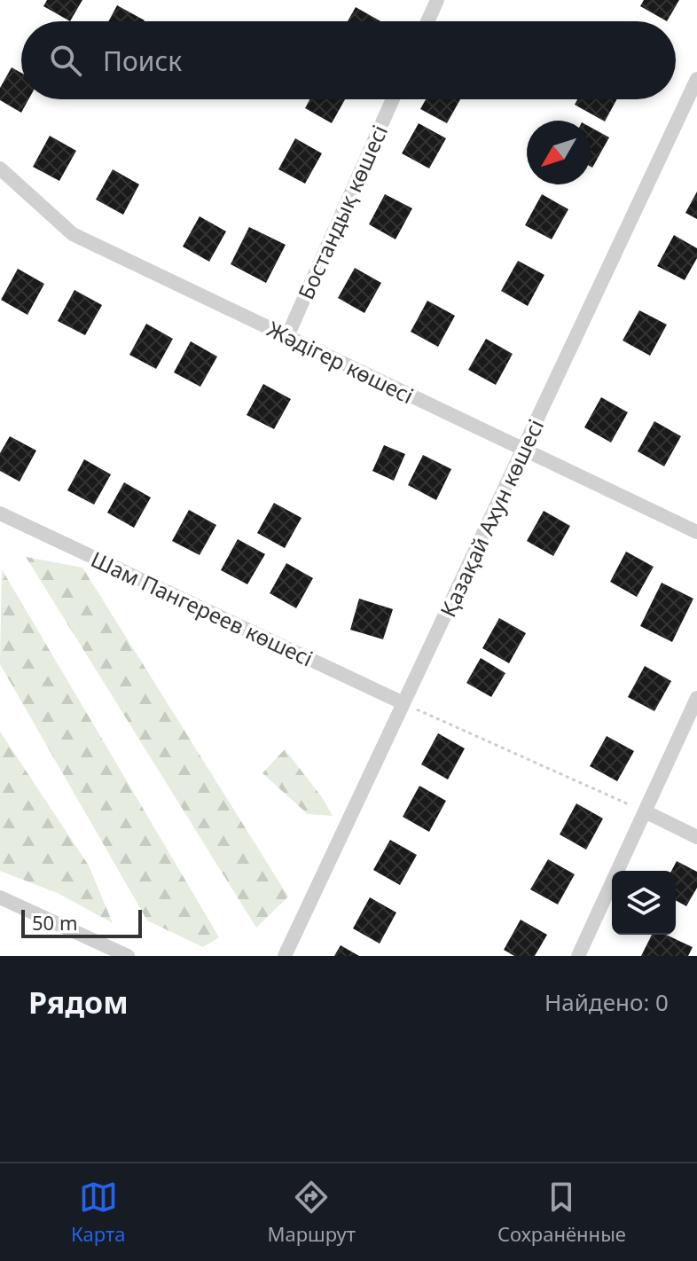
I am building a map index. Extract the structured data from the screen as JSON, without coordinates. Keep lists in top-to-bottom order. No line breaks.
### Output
{"streets":{"street":["Бостандық көшесі","Жәдігер көшесі","Қазақай Ахун көшесі","Шам Пангереев көшесі"]},"crossings":[["Бостандық көшесі","Жәдігер көшесі"],["Жәдігер көшесі","Қазақай Ахун көшесі"],["Қазақай Ахун көшесі","Шам Пангереев көшесі"]],"scale_bar":"50 m","north":"bottom left","page":{"search":"Поиск","scale":"50 m","heading":["Рядом","Найдено: 0"],"nav":["Карта","Маршрут","Сохранённые"]}}
